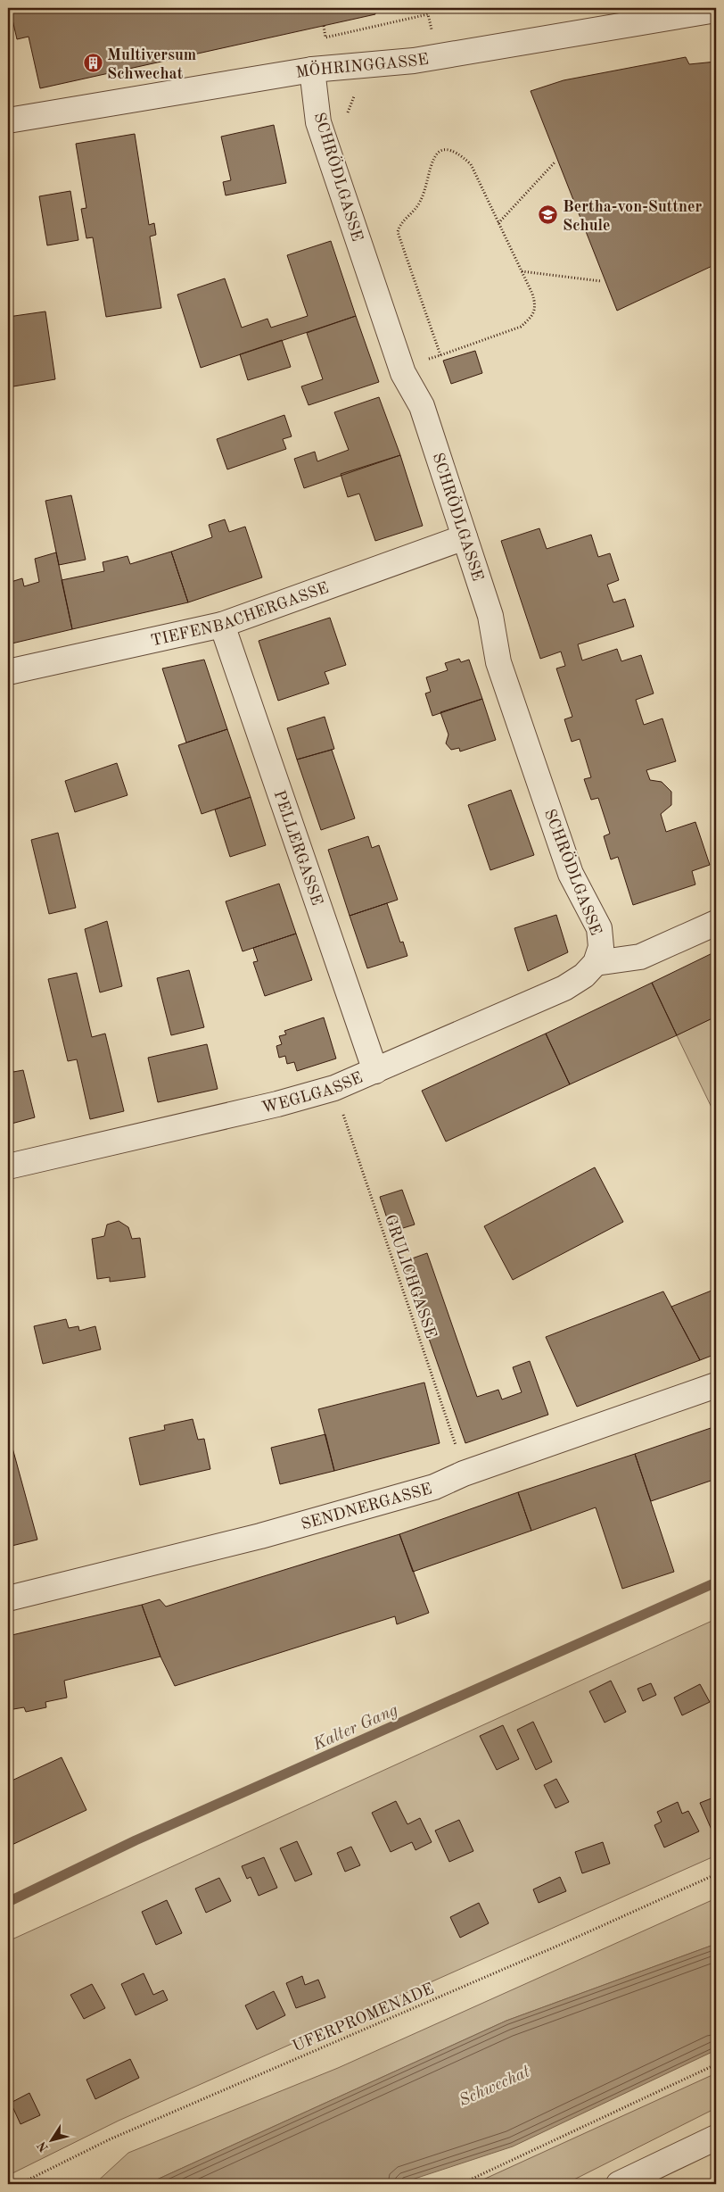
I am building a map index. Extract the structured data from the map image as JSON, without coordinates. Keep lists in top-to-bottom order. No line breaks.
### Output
{"streets":{"street":["MÖHRINGGASSE","SCHRÖDLGASSE","TIEFENBACHERGASSE","PELLERGASSE","WEGLGASSE","SENDNERGASSE"],"path":["GRULICHGASSE","UFERPROMENADE"]},"crossings":[["MÖHRINGGASSE","SCHRÖDLGASSE"],["SCHRÖDLGASSE","TIEFENBACHERGASSE"],["SCHRÖDLGASSE","WEGLGASSE"],["TIEFENBACHERGASSE","PELLERGASSE"],["PELLERGASSE","WEGLGASSE"],["WEGLGASSE","GRULICHGASSE"],["GRULICHGASSE","SENDNERGASSE"]],"water":["Kalter Gang","Schwechat"],"places":{"building":["Multiversum Schwechat"],"school or university":["Bertha-von-Suttner Schule"]},"north":"bottom left"}
